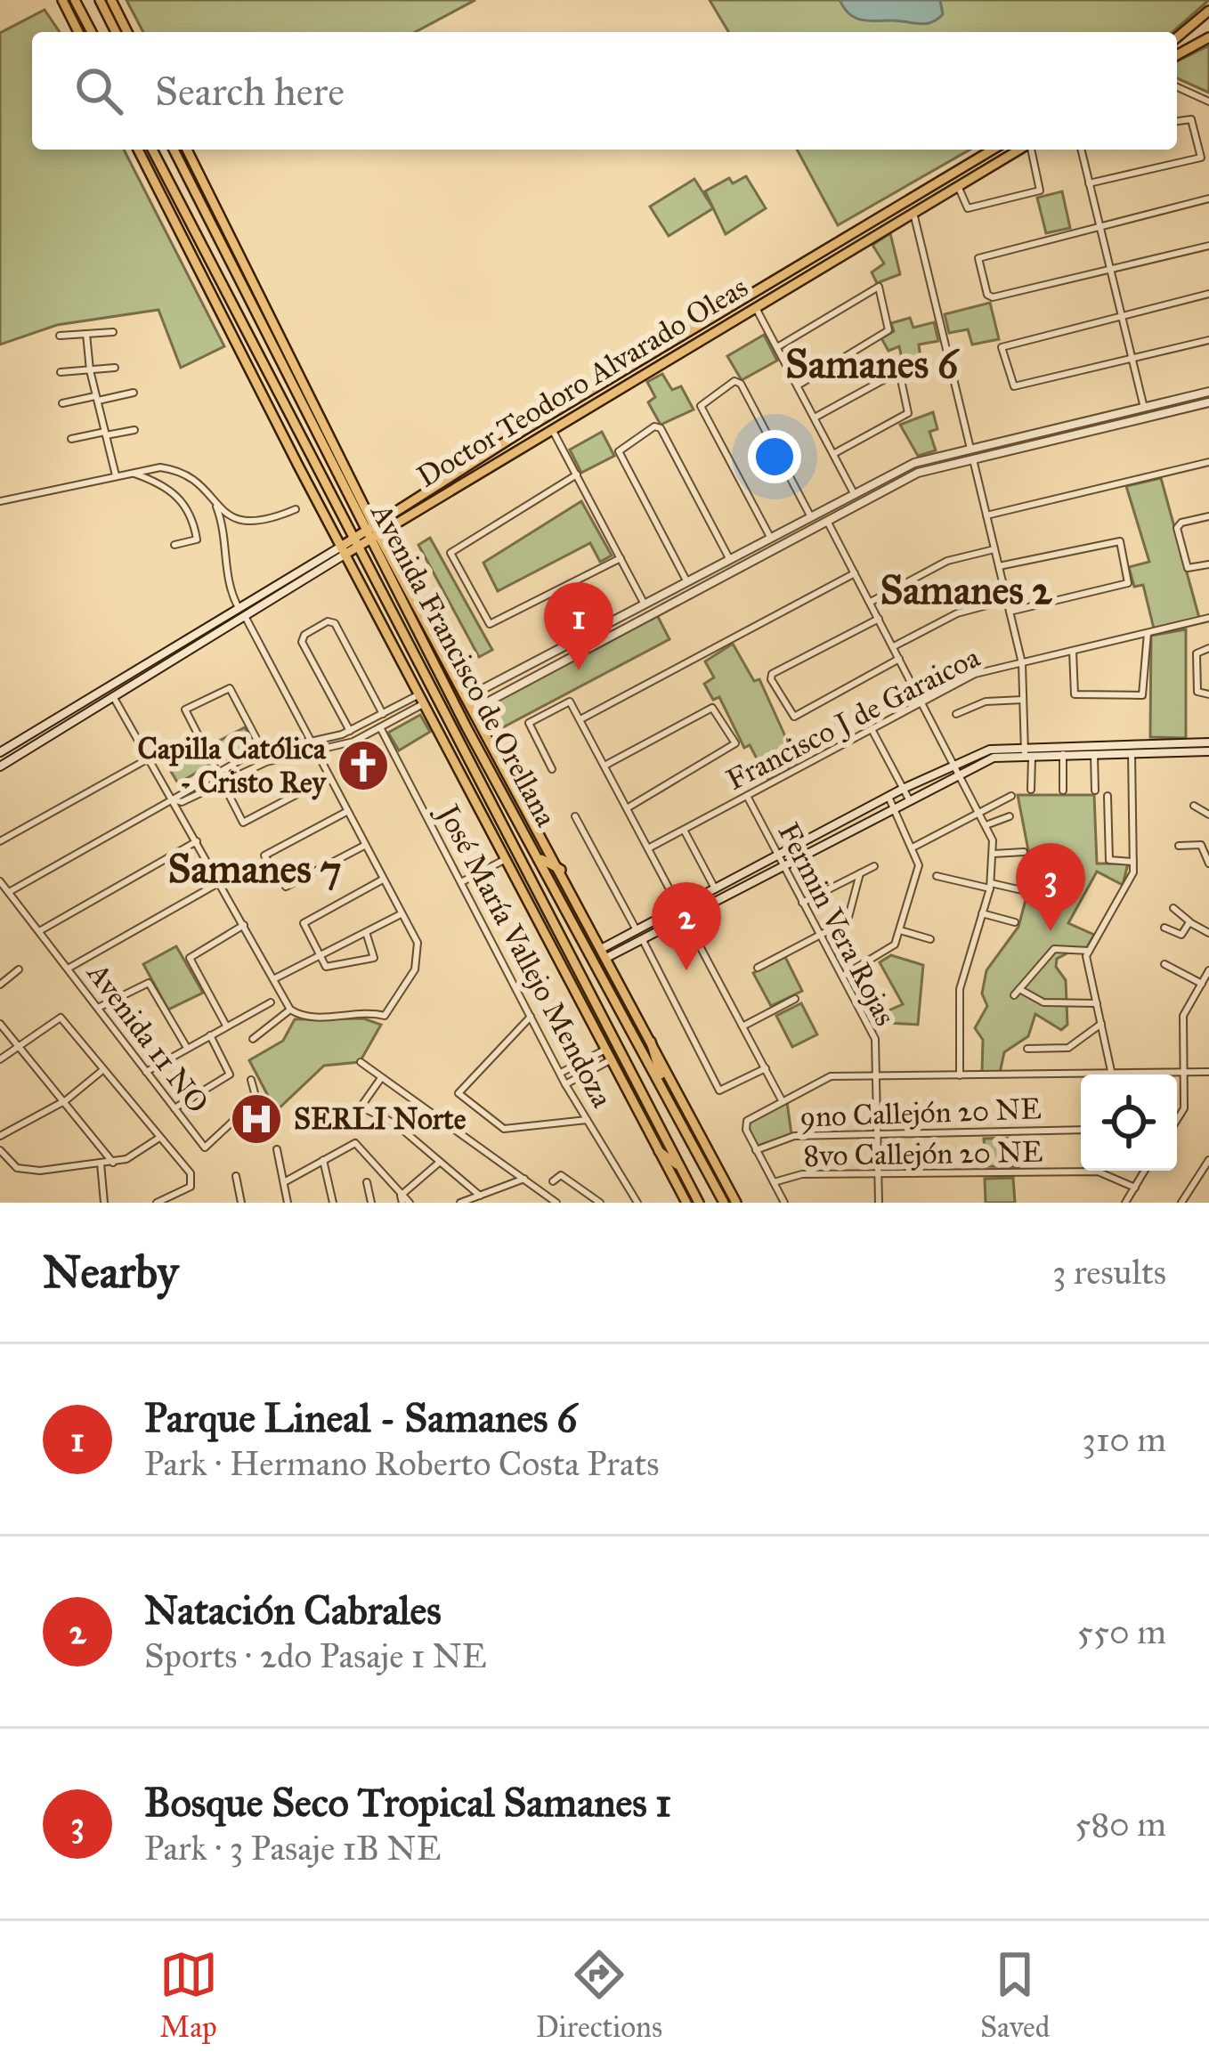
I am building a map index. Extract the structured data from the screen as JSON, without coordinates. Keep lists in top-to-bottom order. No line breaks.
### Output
{"streets":{"main road":["Doctor Teodoro Alvarado Oleas","Avenida Francisco de Orellana"],"street":["Francisco J de Garaicoa","Fermin Vera Rojas","José María Vallejo Mendoza","Avenida 11 NO","9no Callejón 20 NE","8vo Callejón 20 NE"]},"crossings":[["Doctor Teodoro Alvarado Oleas","Avenida Francisco de Orellana"],["Francisco J de Garaicoa","Fermin Vera Rojas"],["Fermin Vera Rojas","9no Callejón 20 NE"],["Fermin Vera Rojas","8vo Callejón 20 NE"]],"districts":["Samanes 6","Samanes 2","Samanes 7"],"places":{"church":["Capilla Católica - Cristo Rey"],"hospital":["SERLI Norte"]},"page":{"search":"Search here","pins":["1","3","2"],"heading":["Nearby","3 results"],"list":[{"mark":"1","name":"Parque Lineal - Samanes 6","note":"Park · Hermano Roberto Costa Prats","value":"310 m"},{"mark":"2","name":"Natación Cabrales","note":"Sports · 2do Pasaje 1 NE","value":"550 m"},{"mark":"3","name":"Bosque Seco Tropical Samanes 1","note":"Park · 3 Pasaje 1B NE","value":"580 m"}],"nav":["Map","Directions","Saved"]}}
